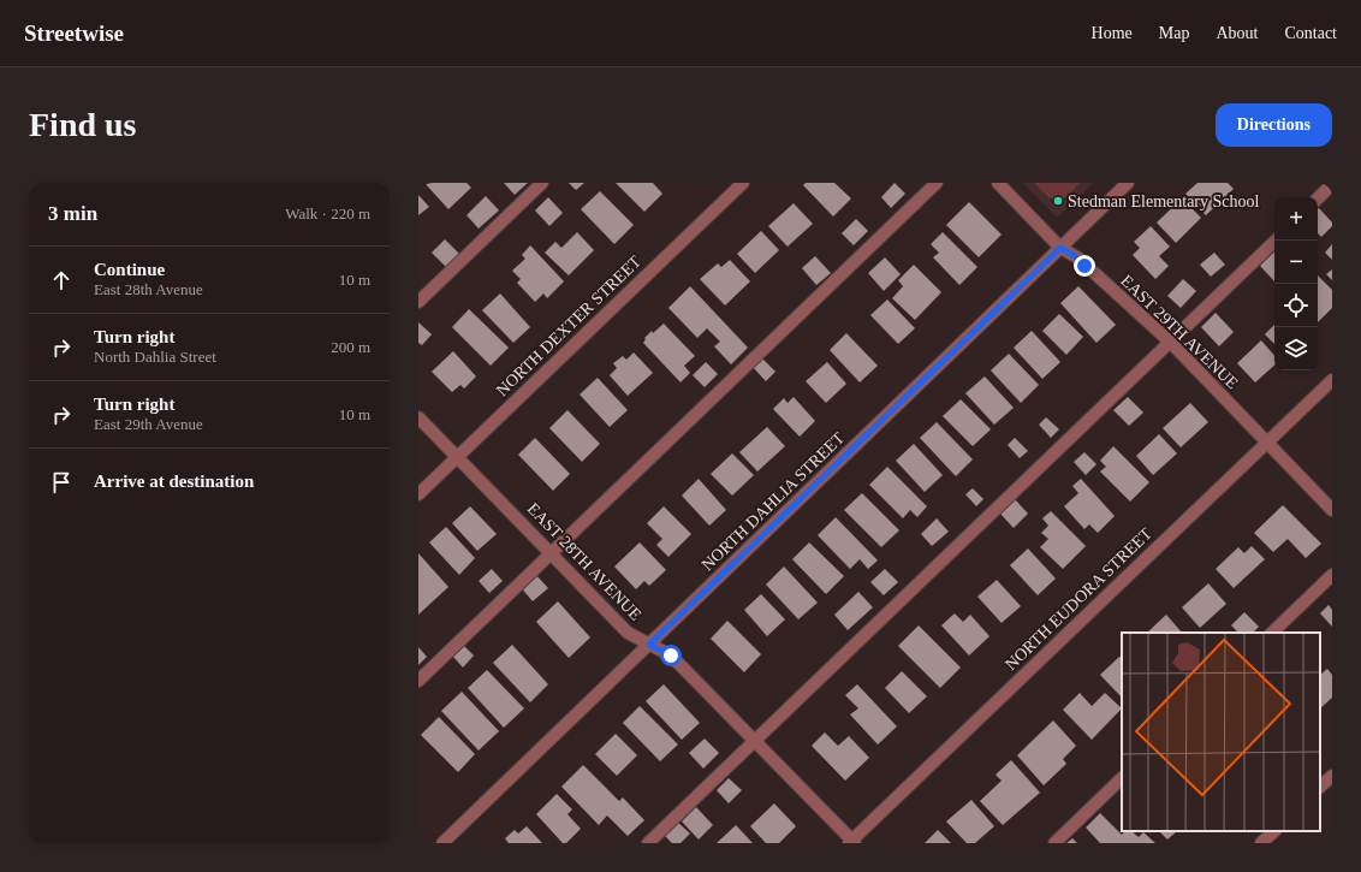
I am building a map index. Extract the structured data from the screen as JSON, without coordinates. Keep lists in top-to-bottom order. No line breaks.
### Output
{"streets":{"street":["NORTH DEXTER STREET","EAST 29TH AVENUE","NORTH DAHLIA STREET","EAST 28TH AVENUE","NORTH EUDORA STREET"]},"crossings":[["NORTH DEXTER STREET","EAST 28TH AVENUE"],["EAST 29TH AVENUE","NORTH DAHLIA STREET"],["EAST 29TH AVENUE","NORTH EUDORA STREET"],["NORTH DAHLIA STREET","EAST 28TH AVENUE"],["EAST 28TH AVENUE","NORTH EUDORA STREET"]],"places":["Stedman Elementary School"],"page":{"header":"Streetwise","nav":["Home","Map","About","Contact"],"buttons":"Directions","title":"Find us","heading":["3 min","Walk · 220 m"],"map_buttons":["+","−"],"list":[["Continue","East 28th Avenue","10 m"],["Turn right","North Dahlia Street","200 m"],["Turn right","East 29th Avenue","10 m"],"Arrive at destination"]}}
